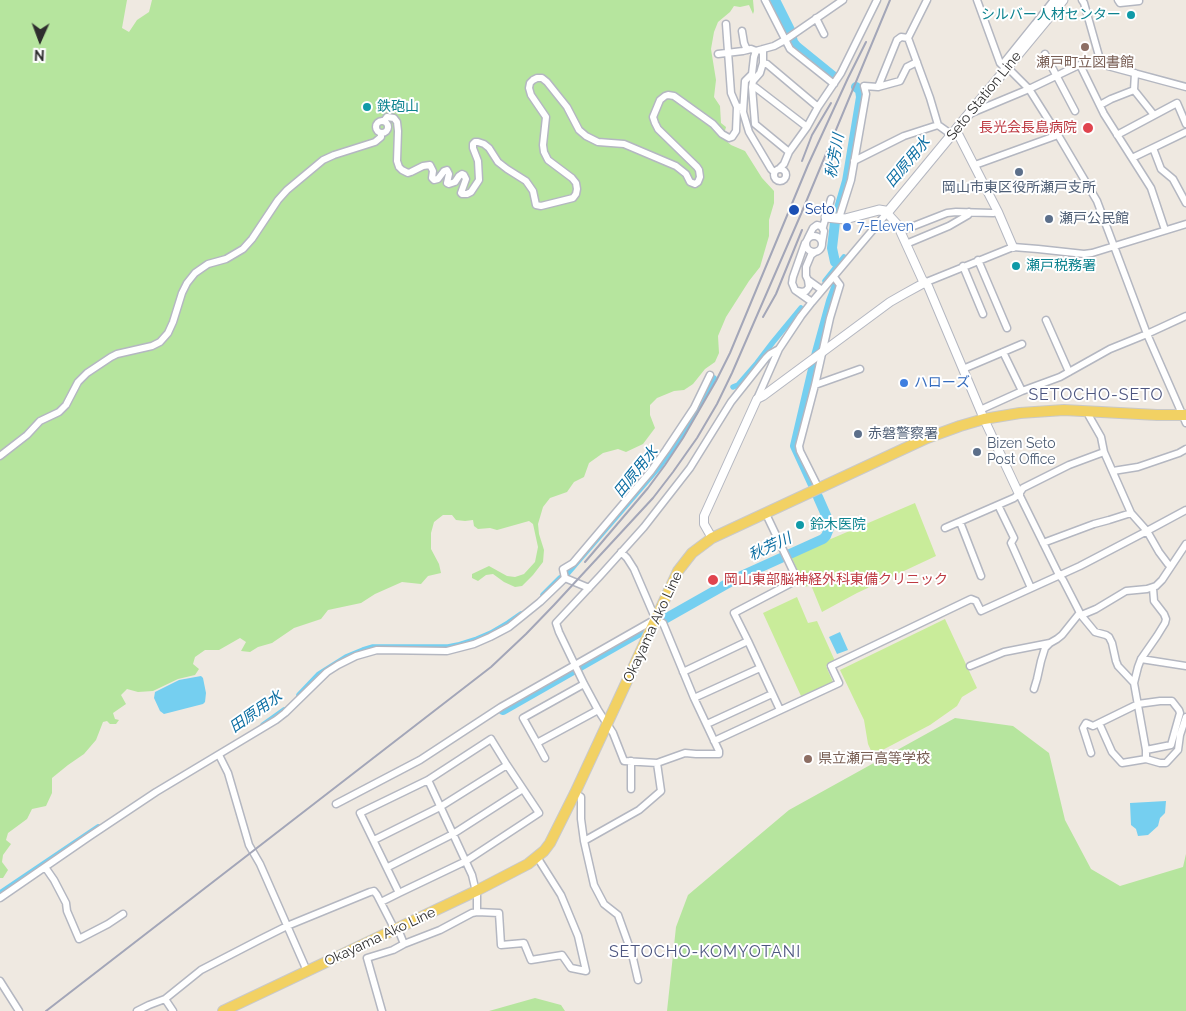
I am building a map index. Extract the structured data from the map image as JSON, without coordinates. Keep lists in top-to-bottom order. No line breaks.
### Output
{"streets":{"main road":["Seto Station Line","Okayama Ako Line"]},"districts":["SETOCHO-SETO","SETOCHO-KOMYOTANI"],"water":["秋芳川","田原用水"],"places":["シルバー人材センター","瀬戸町立図書館","鉄砲山","長光会長島病院","岡山市東区役所瀬戸支所","Seto","瀬戸公民館","7-Eleven","瀬戸税務署","ハローズ","赤磐警察署","Bizen Seto Post Office","鈴木医院","岡山東部脳神経外科東備クリニック","県立瀬戸高等学校"],"north":"bottom"}
